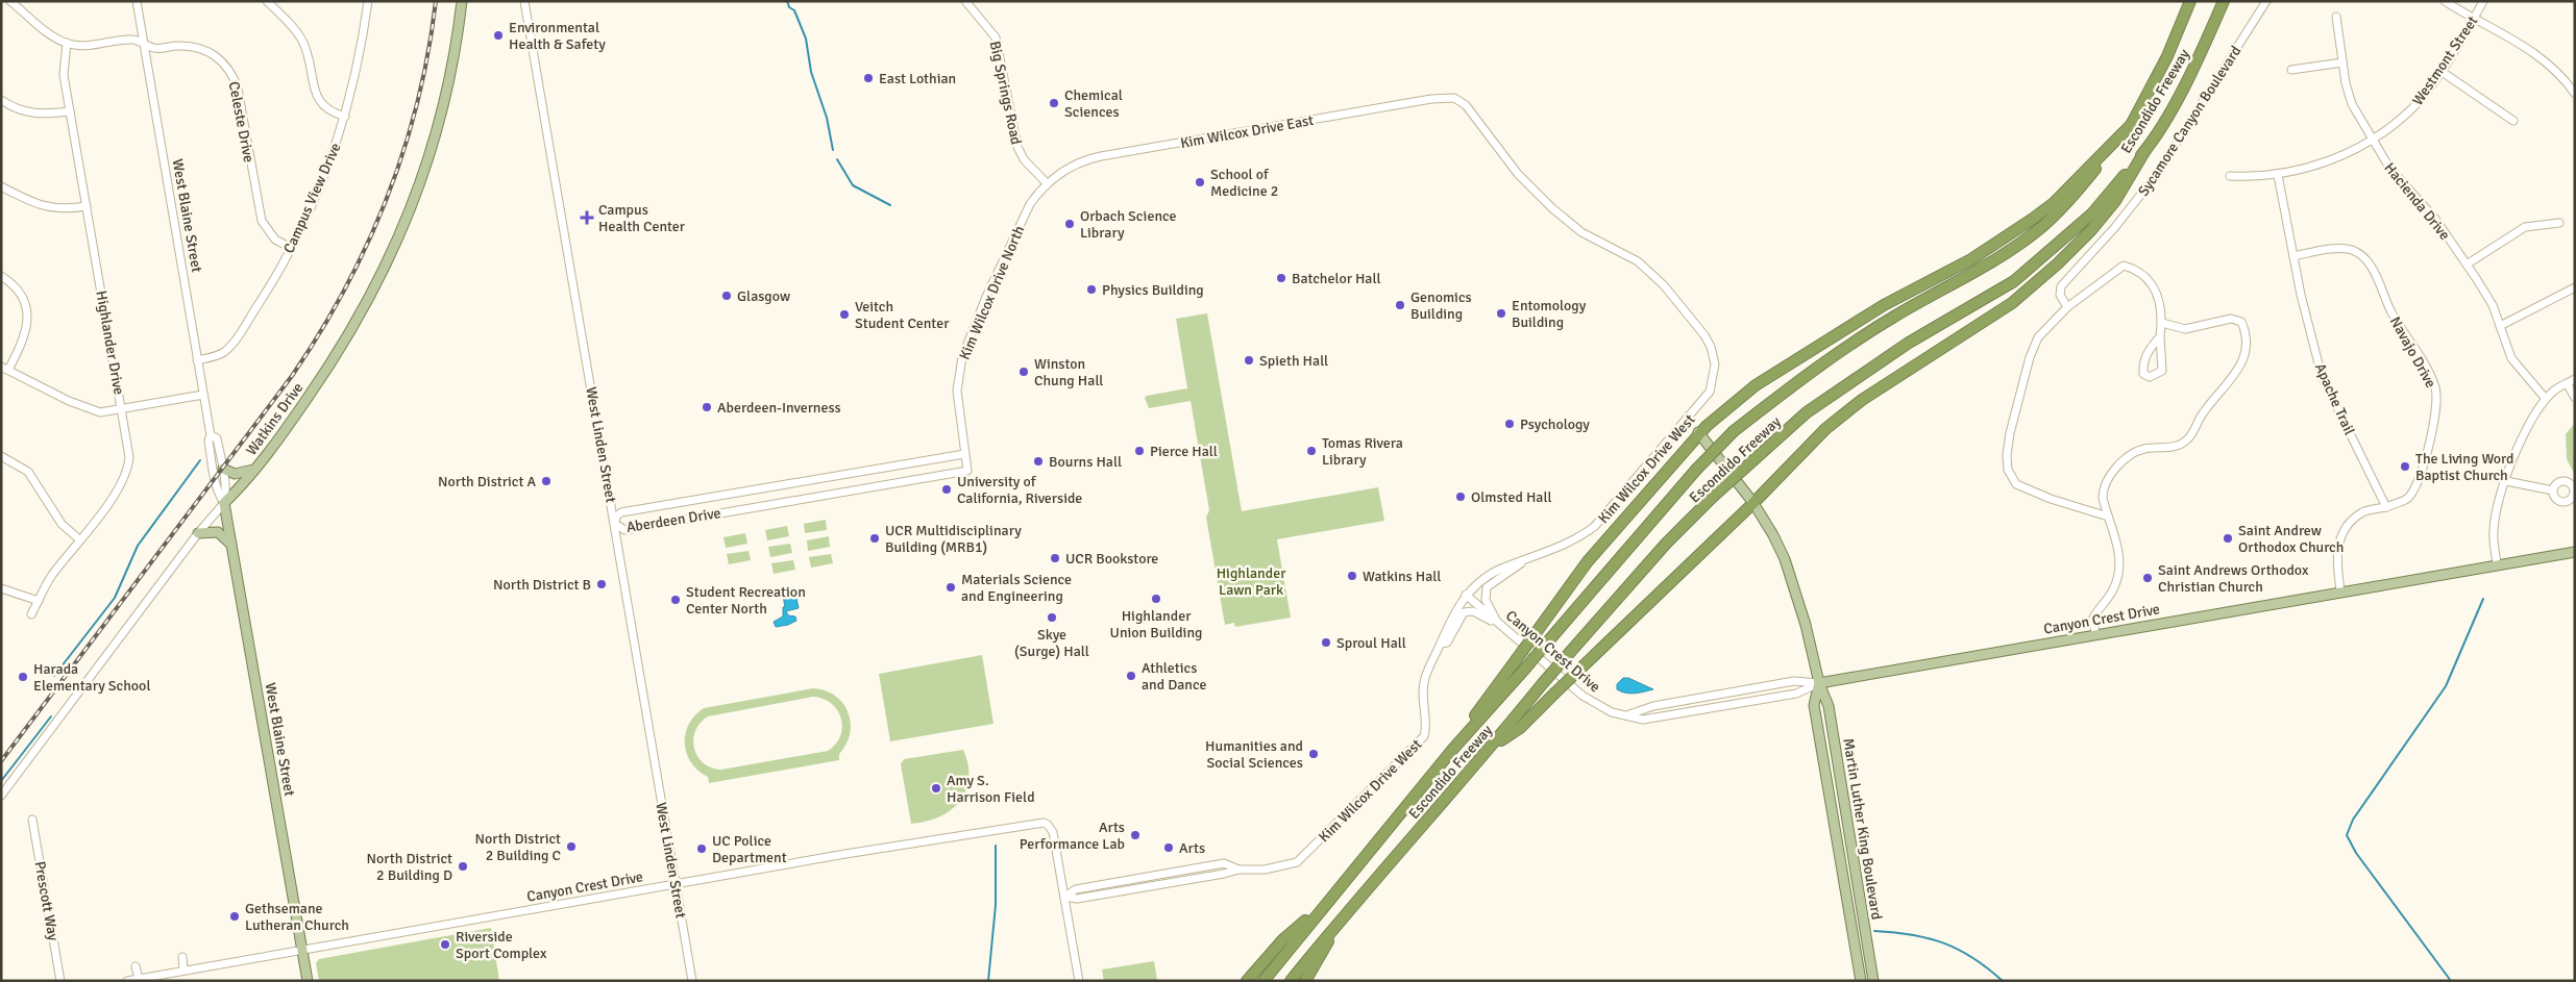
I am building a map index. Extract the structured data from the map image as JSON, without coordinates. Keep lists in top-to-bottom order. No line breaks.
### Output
{"streets":{"highway":["Escondido Freeway"],"main road":["West Blaine Street","Watkins Drive","Canyon Crest Drive","Martin Luther King Boulevard"],"street":["Westmont Street","Big Springs Road","Sycamore Canyon Boulevard","Celeste Drive","Kim Wilcox Drive East","Campus View Drive","Hacienda Drive","Kim Wilcox Drive North","Highlander Drive","Navajo Drive","Apache Trail","West Linden Street","Kim Wilcox Drive West","Aberdeen Drive","Prescott Way"]},"crossings":[["Westmont Street","Hacienda Drive"],["Westmont Street","Apache Trail"],["Big Springs Road","Kim Wilcox Drive East"],["Big Springs Road","Kim Wilcox Drive North"],["Celeste Drive","Campus View Drive"],["Celeste Drive","West Blaine Street"],["Celeste Drive","Highlander Drive"],["Kim Wilcox Drive East","Kim Wilcox Drive North"],["Kim Wilcox Drive East","Kim Wilcox Drive West"],["Campus View Drive","West Blaine Street"],["West Blaine Street","Watkins Drive"],["West Blaine Street","Canyon Crest Drive"],["Kim Wilcox Drive North","Aberdeen Drive"],["Navajo Drive","Apache Trail"],["West Linden Street","Aberdeen Drive"],["West Linden Street","Canyon Crest Drive"],["Kim Wilcox Drive West","Canyon Crest Drive"],["Canyon Crest Drive","Martin Luther King Boulevard"]],"parks":["Highlander Lawn Park"],"places":{"other":["Environmental Health & Safety","East Lothian","Chemical Sciences","School of Medicine 2","Orbach Science Library","Batchelor Hall","Physics Building","Glasgow","Genomics Building","Entomology Building","Veitch Student Center","Spieth Hall","Winston Chung Hall","Aberdeen-Inverness","Psychology","Pierce Hall","Tomas Rivera Library","Bourns Hall","The Living Word Baptist Church","North District A","University of California, Riverside","Olmsted Hall","UCR Multidisciplinary Building (MRB1)","Saint Andrew Orthodox Church","UCR Bookstore","Watkins Hall","Saint Andrews Orthodox Christian Church","North District B","Materials Science and Engineering","Highlander Union Building","Student Recreation Center North","Skye (Surge) Hall","Sproul Hall","Athletics and Dance","Harada Elementary School","Humanities and Social Sciences","Amy S. Harrison Field","Arts Performance Lab","North District 2 Building C","Arts","UC Police Department","North District 2 Building D","Gethsemane Lutheran Church","Riverside Sport Complex"],"health":["Campus Health Center"]}}
